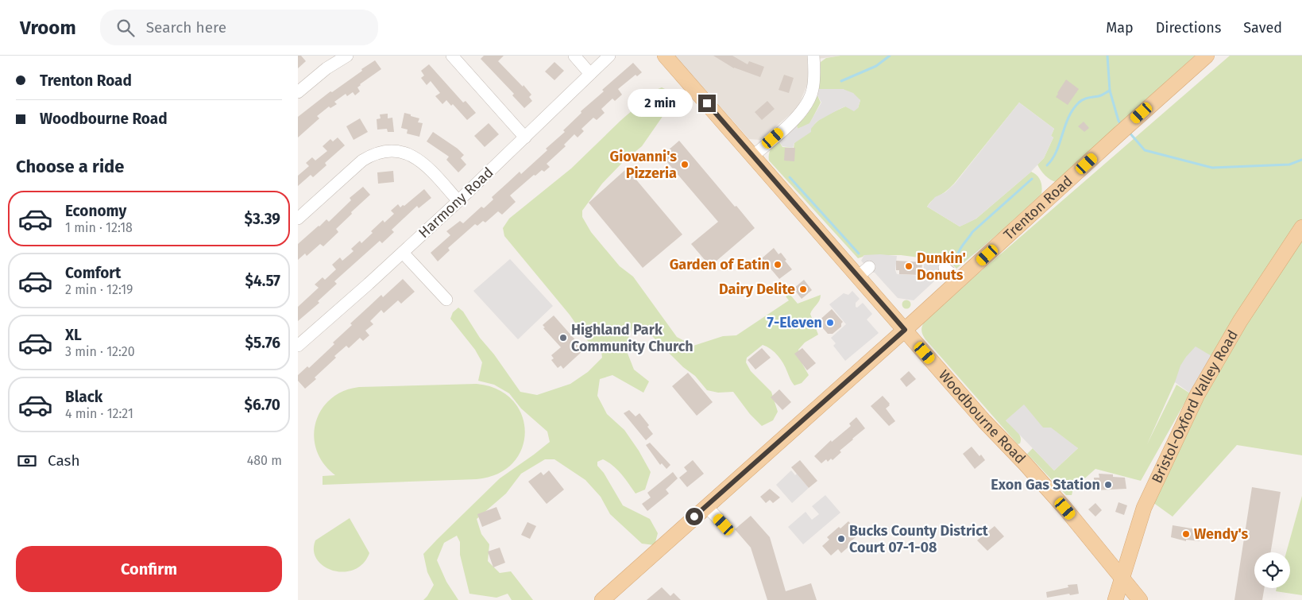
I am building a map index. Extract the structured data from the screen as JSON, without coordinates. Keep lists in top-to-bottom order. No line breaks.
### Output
{"streets":{"main road":["Trenton Road","Bristol-Oxford Valley Road","Woodbourne Road"],"street":["Harmony Road"]},"crossings":[["Trenton Road","Woodbourne Road"],["Bristol-Oxford Valley Road","Woodbourne Road"]],"places":["Giovanni's Pizzeria","Garden of Eatin","Dunkin' Donuts","Dairy Delite","7-Eleven","Highland Park Community Church","Exon Gas Station","Wendy's","Bucks County District Court 07-1-08"],"page":{"header":"Vroom","search":"Search here","nav":["Map","Directions","Saved"],"banner":["Trenton Road","Woodbourne Road"],"bubble":"2 min","heading":"Choose a ride","list":[{"name":"Economy","note":"1 min · 12:18","value":"$3.39"},{"name":"Comfort","note":"2 min · 12:19","value":"$4.57"},{"name":"XL","note":"3 min · 12:20","value":"$5.76"},{"name":"Black","note":"4 min · 12:21","value":"$6.70"}],"pay":["Cash","480 m"],"buttons":"Confirm"}}
